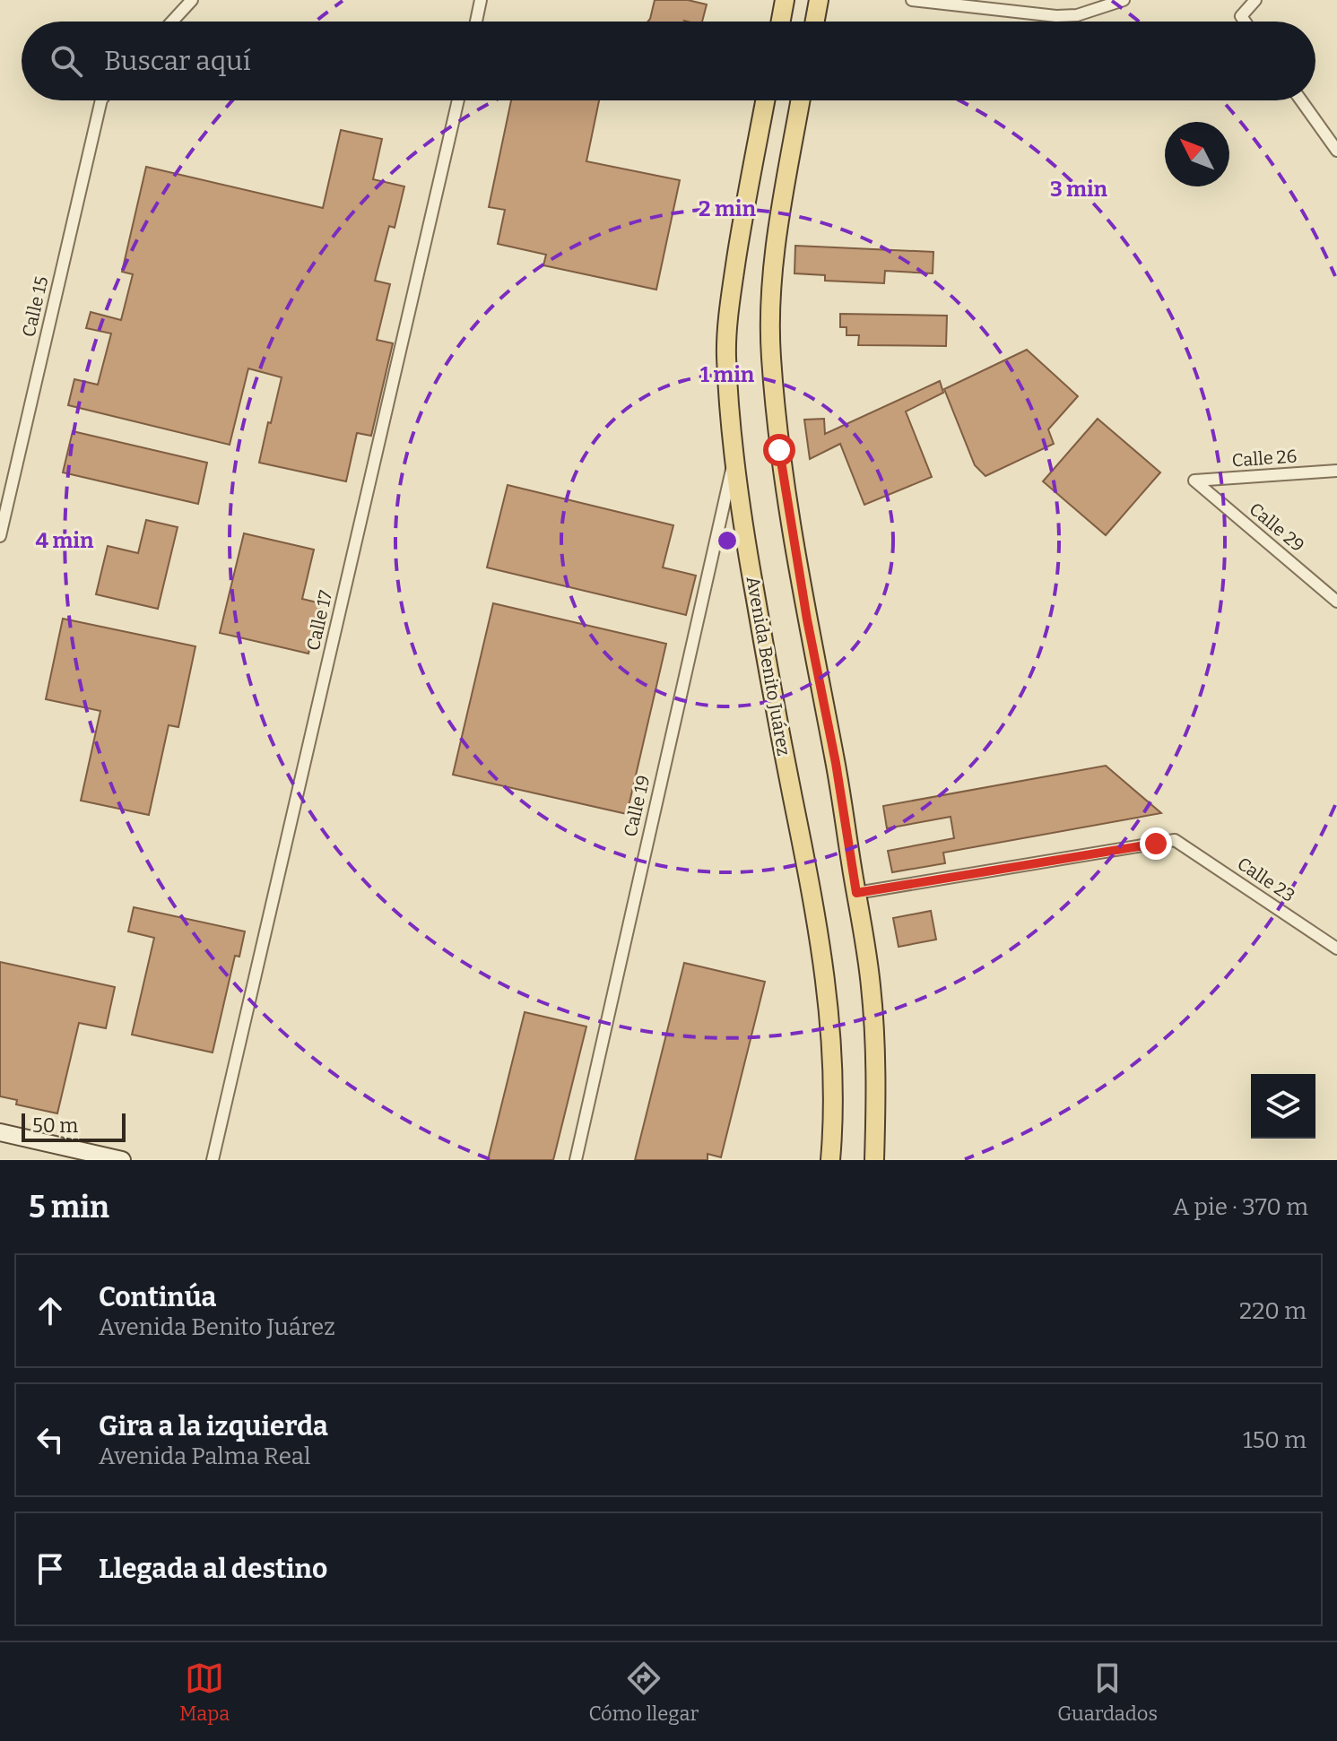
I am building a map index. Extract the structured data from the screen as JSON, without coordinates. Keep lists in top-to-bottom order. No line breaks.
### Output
{"streets":{"main road":["Avenida Benito Juárez"],"street":["Calle 15","Calle 26","Calle 29","Calle 17","Calle 19","Calle 23"]},"crossings":[["Calle 26","Calle 29"],["Avenida Benito Juárez","Calle 19"]],"scale_bar":"50 m","north":"top left","page":{"search":"Buscar aquí","scale":"50 m","heading":["5 min","A pie · 370 m"],"list":[["Continúa","Avenida Benito Juárez","220 m"],["Gira a la izquierda","Avenida Palma Real","150 m"],"Llegada al destino"],"nav":["Mapa","Cómo llegar","Guardados"]},"rings":["3 min","2 min","1 min","4 min"]}
